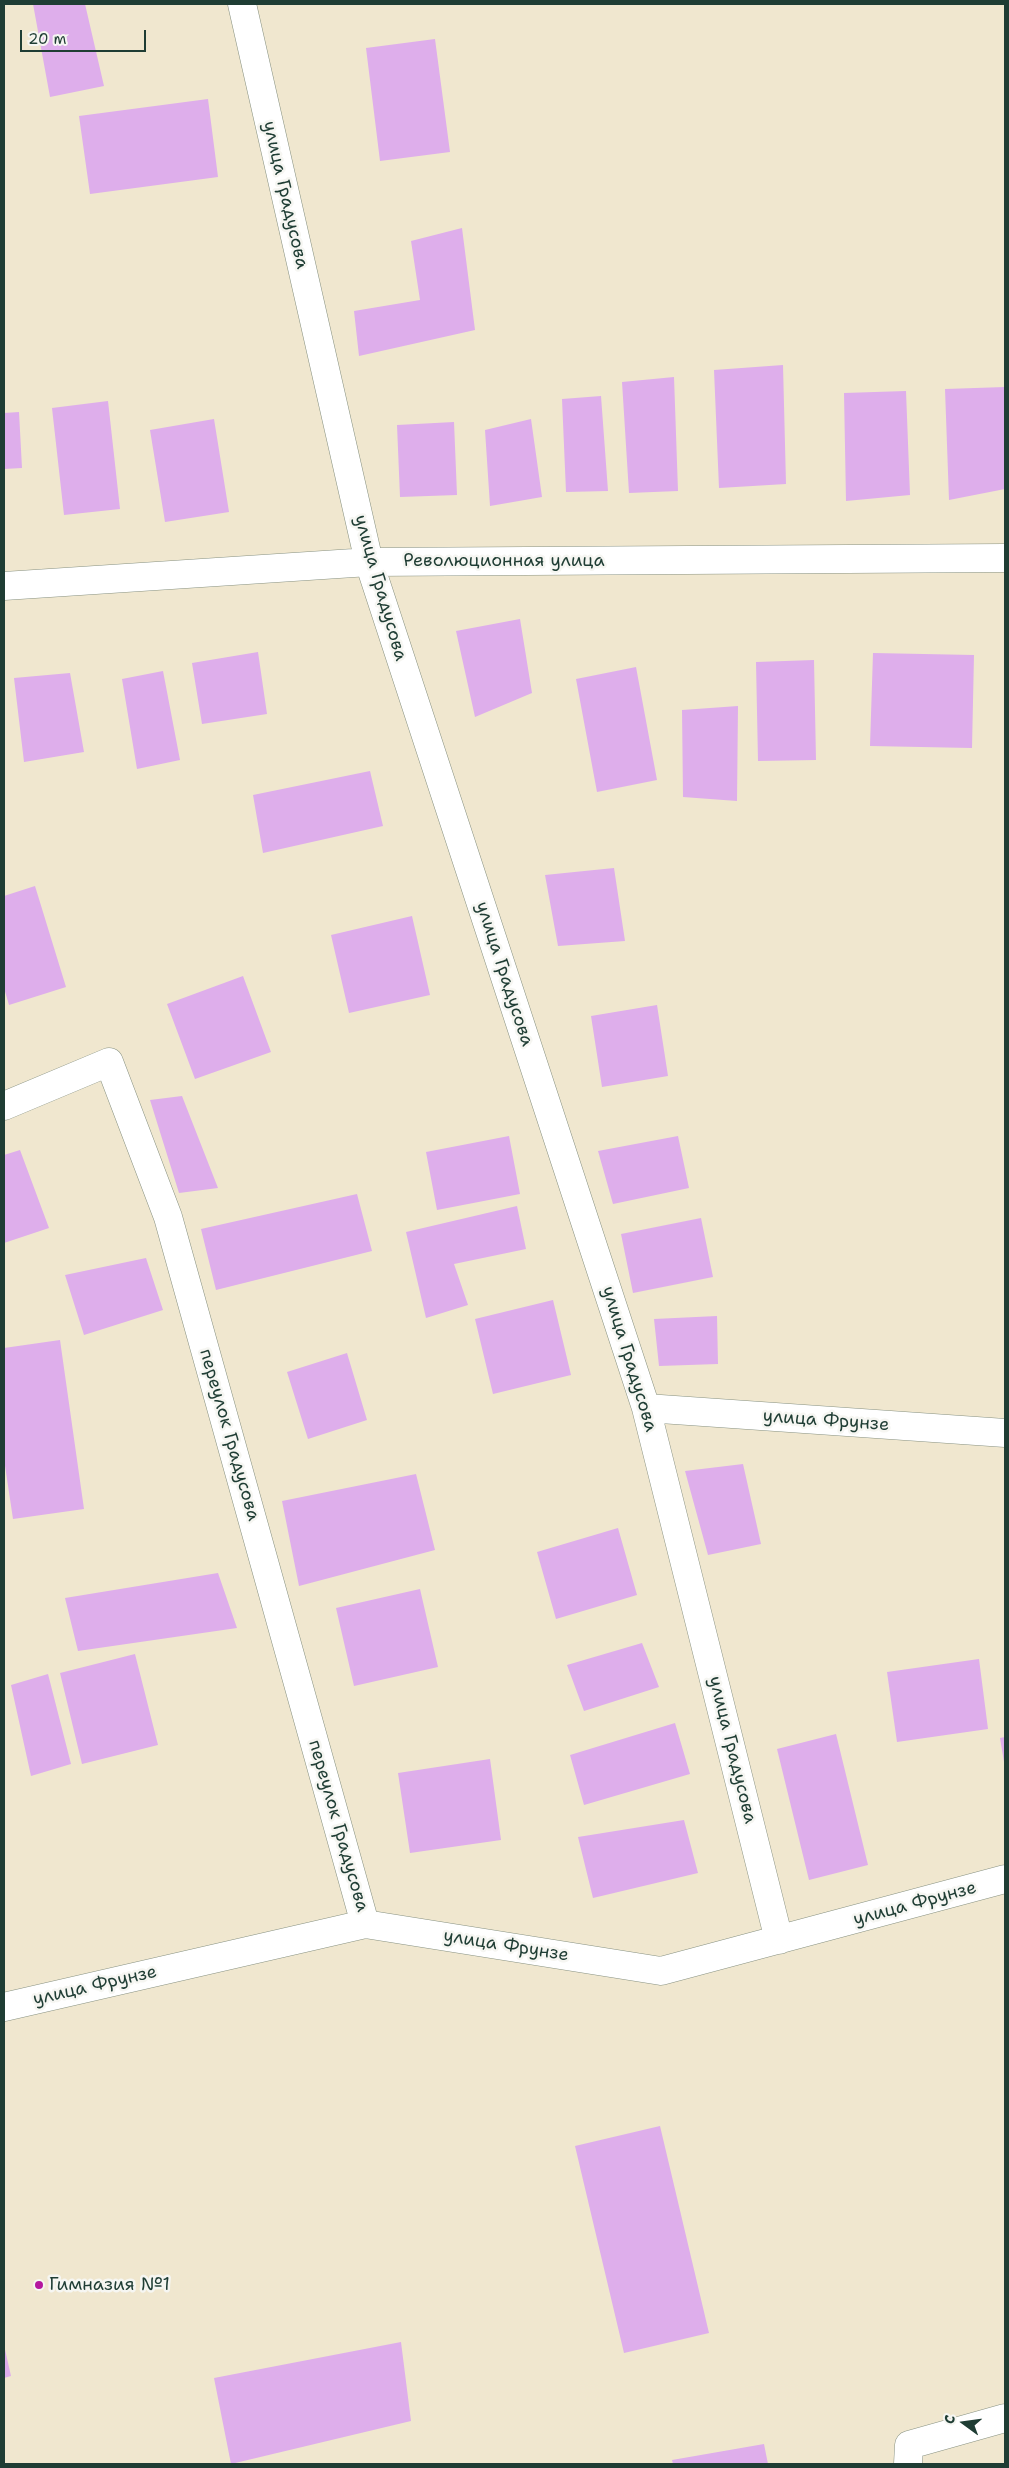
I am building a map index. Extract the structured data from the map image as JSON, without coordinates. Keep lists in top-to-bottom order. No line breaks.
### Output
{"streets":{"street":["улица Градусова","Революционная улица","улица Фрунзе","переулок Градусова"]},"crossings":[["улица Градусова","Революционная улица"],["улица Градусова","улица Фрунзе"],["улица Фрунзе","переулок Градусова"]],"places":["Гимназия №1"],"scale_bar":"20 m","north":"left"}
